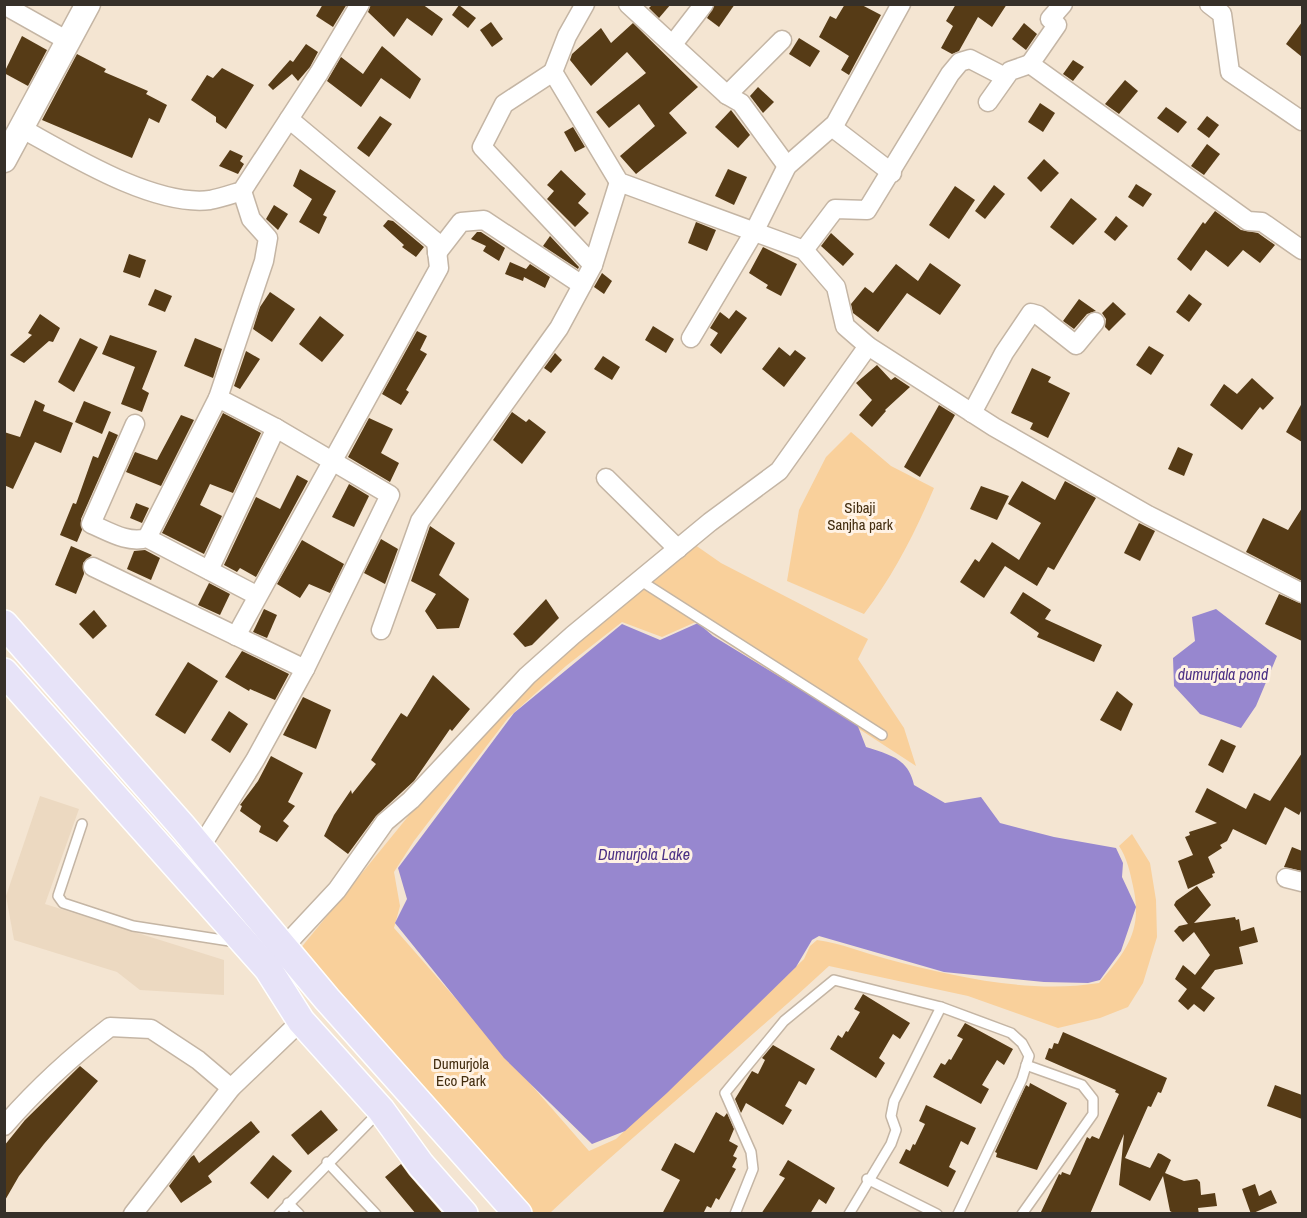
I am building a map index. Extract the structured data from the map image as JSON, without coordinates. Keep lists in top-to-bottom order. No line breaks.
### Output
{"water":["dumurjala pond","Dumurjola Lake"],"parks":["Sibaji Sanjha park","Dumurjola Eco Park"]}
